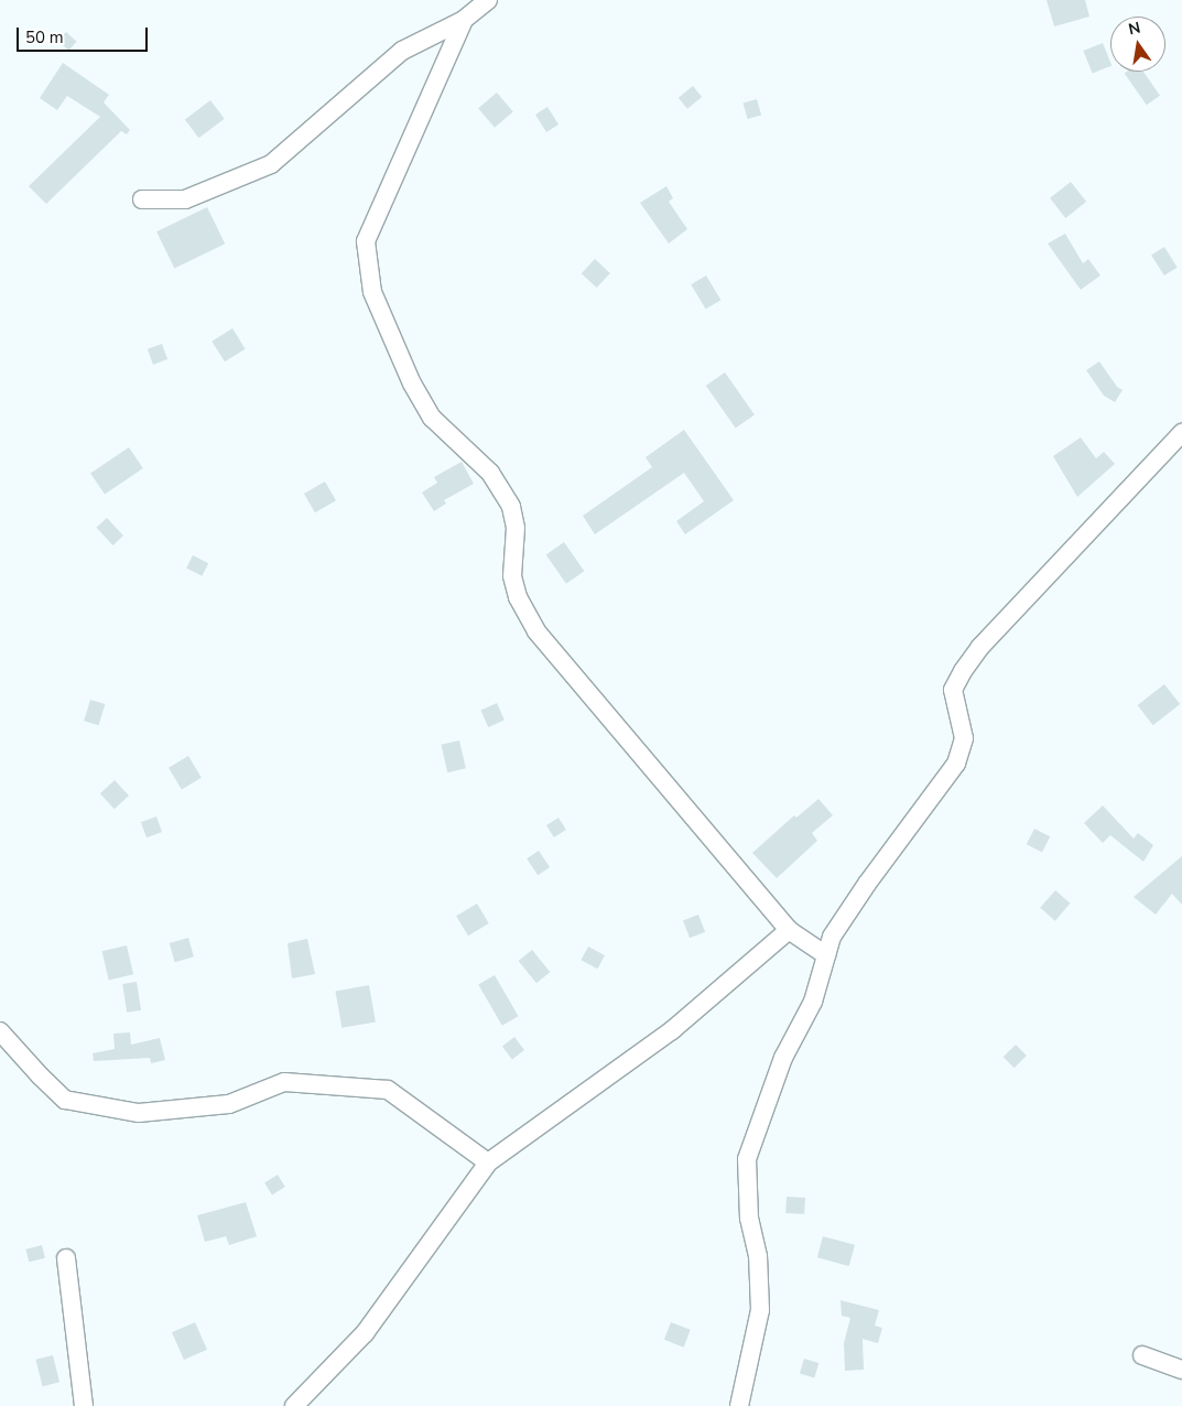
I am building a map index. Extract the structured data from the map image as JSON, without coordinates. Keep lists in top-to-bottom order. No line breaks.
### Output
{"scale_bar":"50 m","north":"top"}
